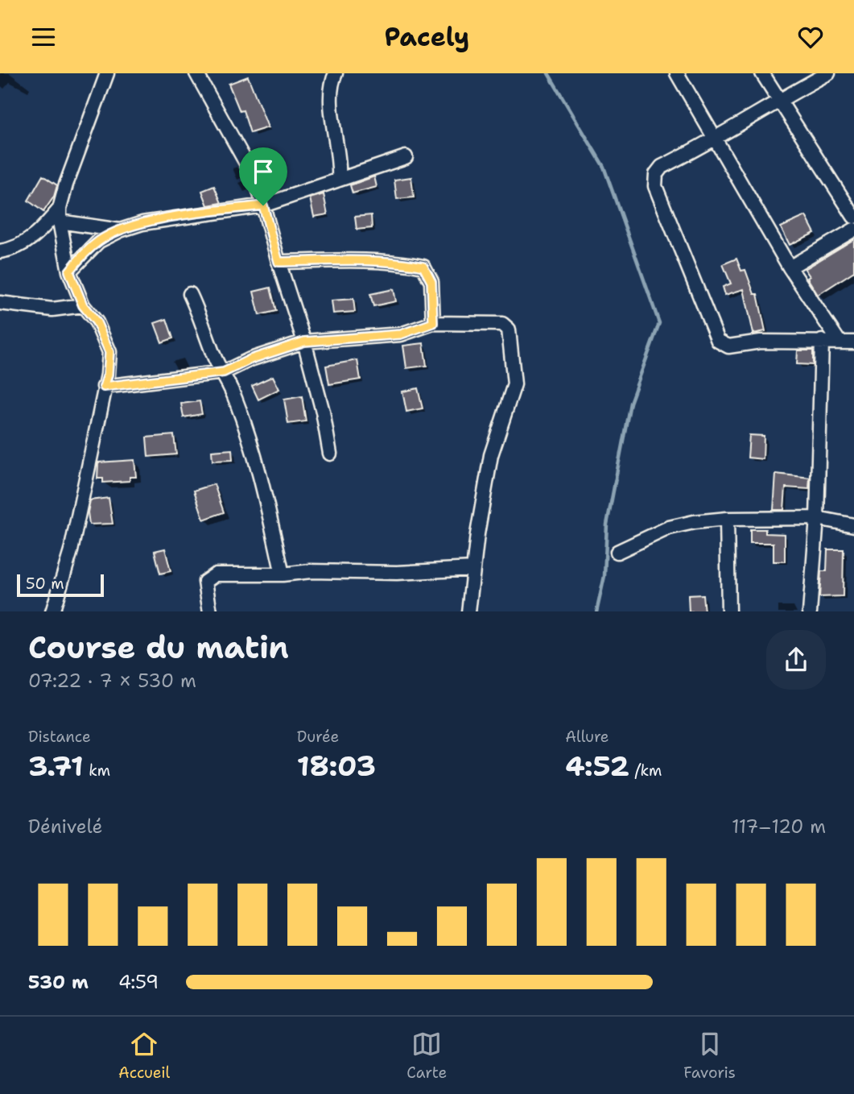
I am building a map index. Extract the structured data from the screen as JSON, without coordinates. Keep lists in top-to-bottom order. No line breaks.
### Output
{"scale_bar":"50 m","page":{"header":"Pacely","scale":"50 m","heading":["Course du matin","07:22 · 7 × 530 m"],"stats":[["Distance","3.71 km"],["Durée","18:03"],["Allure","4:52 /km"]],"chart":["Dénivelé","117–120 m"],"list":[{"name":"530 m","note":"4:59"}],"tabs":["Accueil","Carte","Favoris"]}}
